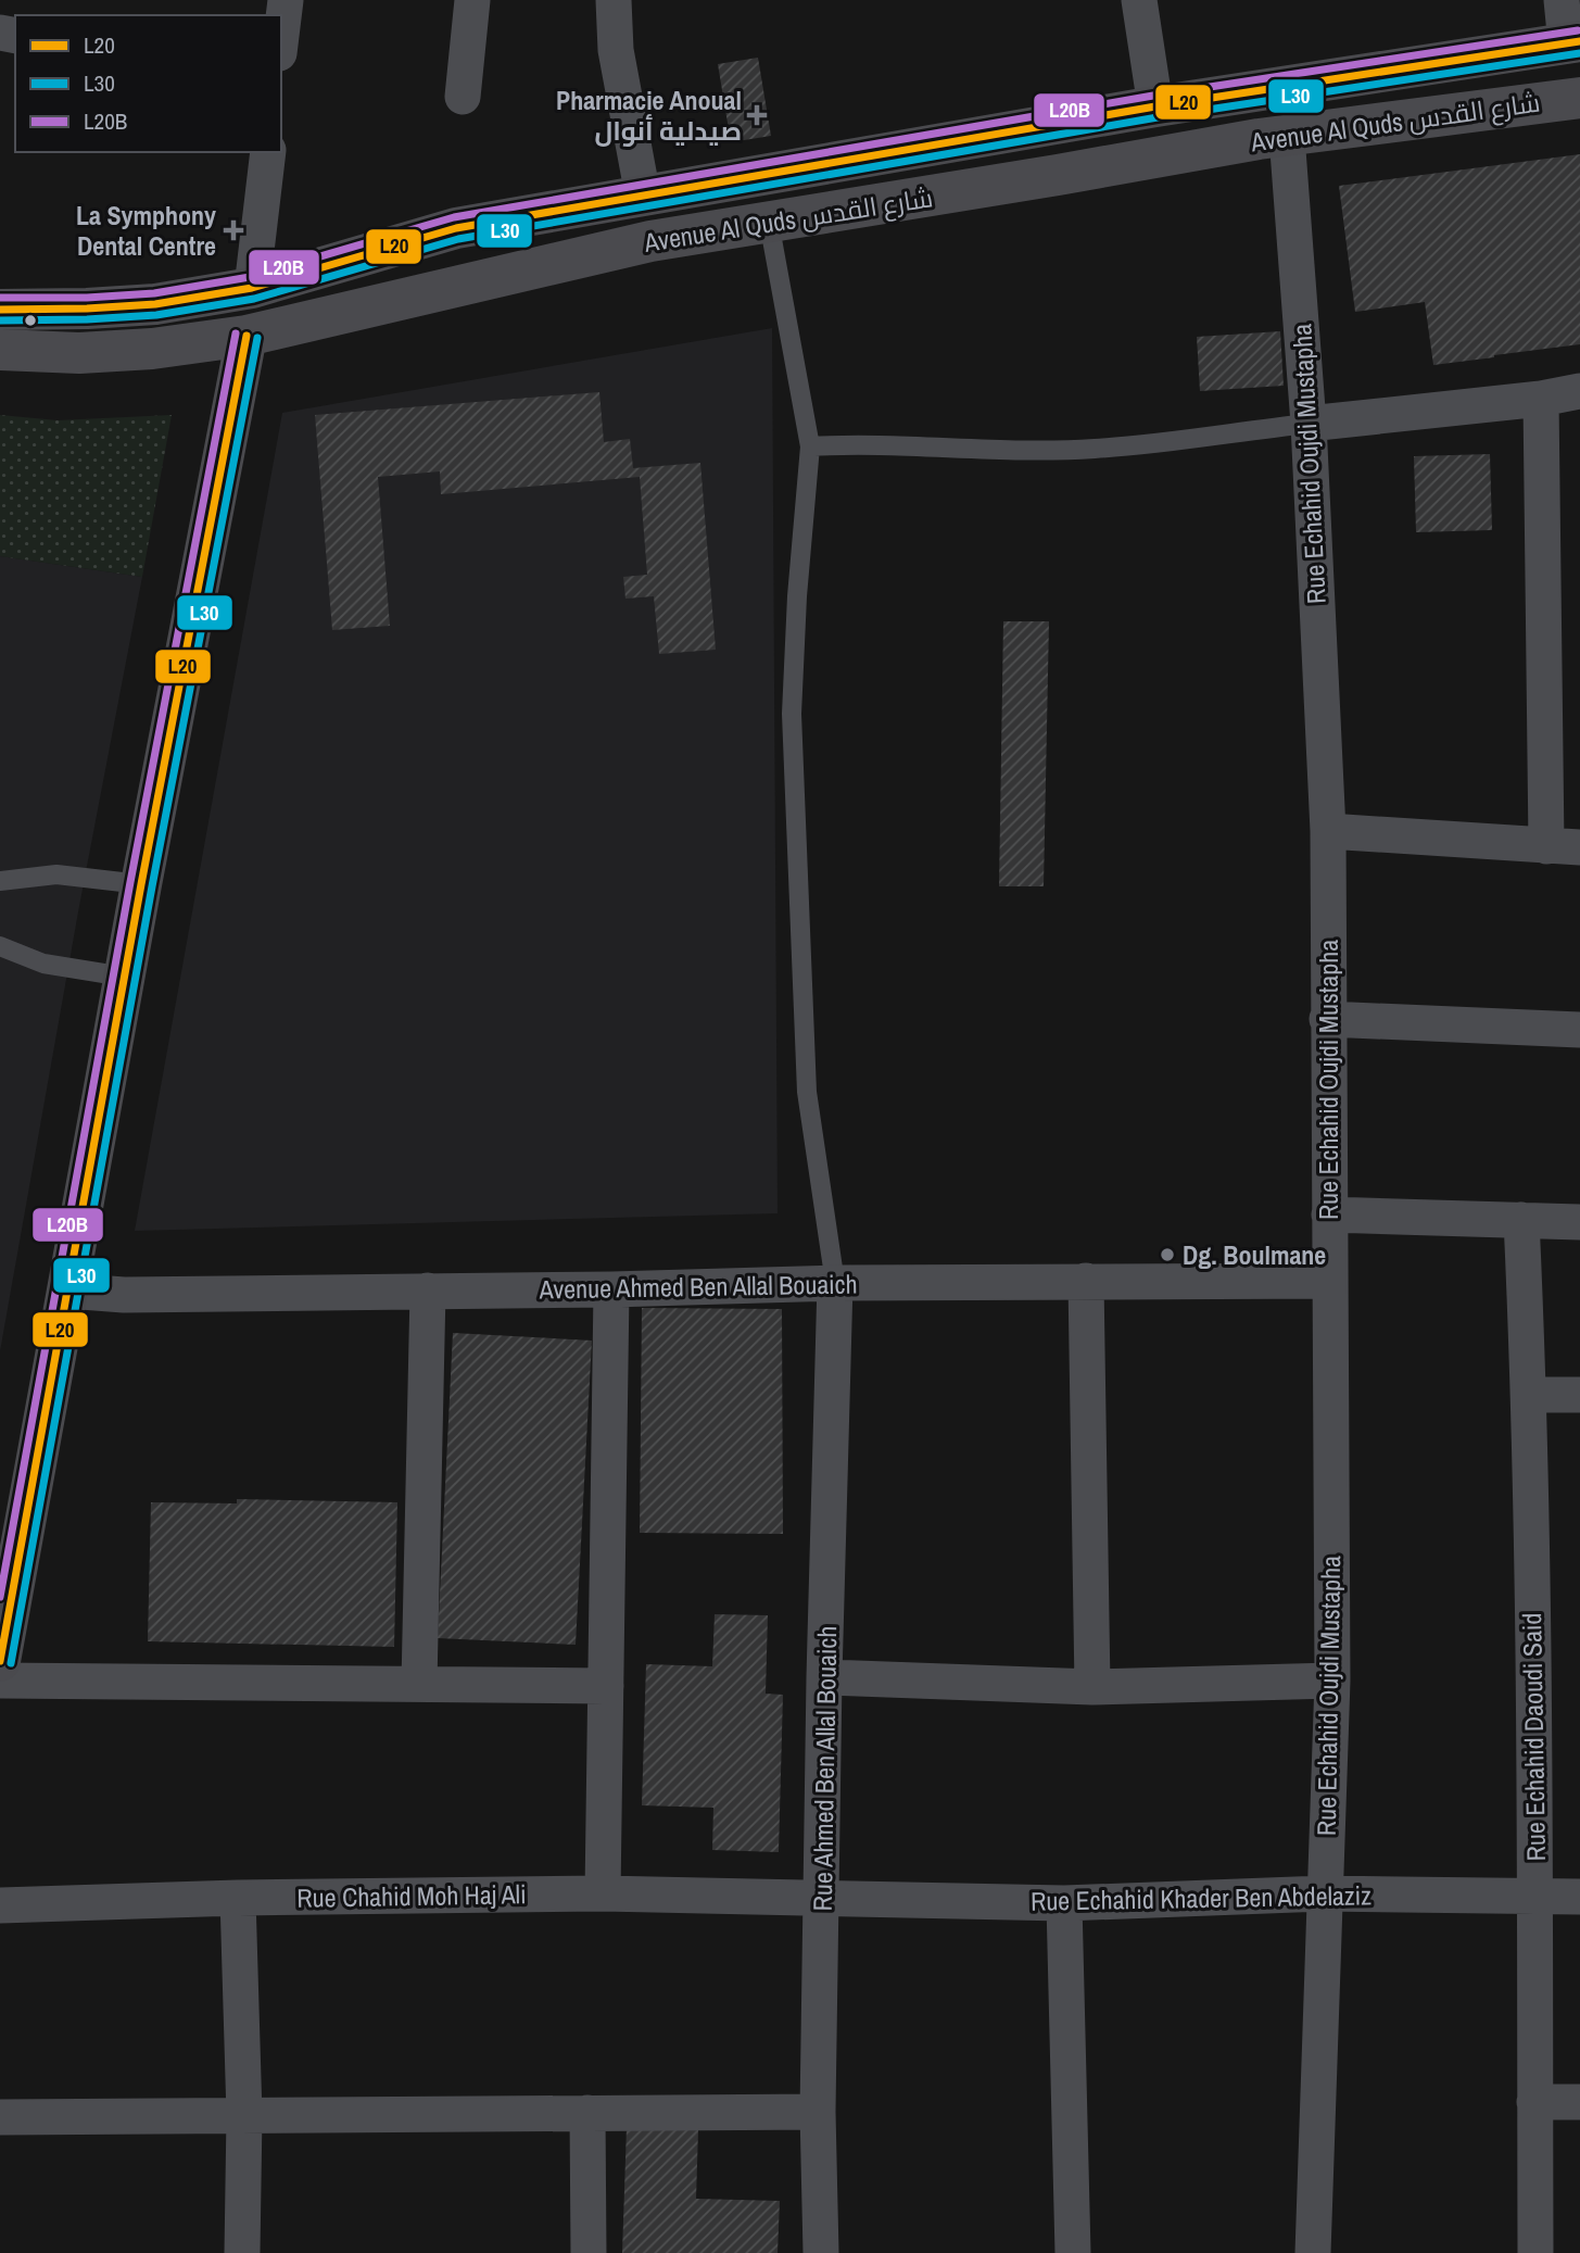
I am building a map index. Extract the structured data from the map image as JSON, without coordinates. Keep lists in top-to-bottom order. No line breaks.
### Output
{"streets":{"main road":["Avenue Al Quds شارع القدس"],"street":["Rue Echahid Oujdi Mustapha","Avenue Ahmed Ben Allal Bouaich","Rue Echahid Daoudi Said","Rue Ahmed Ben Allal Bouaich","Rue Chahid Moh Haj Ali","Rue Echahid Khader Ben Abdelaziz"]},"crossings":[["Avenue Al Quds شارع القدس","Rue Echahid Oujdi Mustapha"],["Rue Echahid Oujdi Mustapha","Avenue Ahmed Ben Allal Bouaich"],["Rue Echahid Oujdi Mustapha","Rue Echahid Khader Ben Abdelaziz"],["Avenue Ahmed Ben Allal Bouaich","Rue Ahmed Ben Allal Bouaich"],["Rue Echahid Daoudi Said","Rue Echahid Khader Ben Abdelaziz"],["Rue Ahmed Ben Allal Bouaich","Rue Chahid Moh Haj Ali"],["Rue Ahmed Ben Allal Bouaich","Rue Echahid Khader Ben Abdelaziz"],["Rue Chahid Moh Haj Ali","Rue Echahid Khader Ben Abdelaziz"]],"places":{"health":["Pharmacie Anoual صيدلية أنوال","La Symphony Dental Centre"],"other":["Dg. Boulmane"]},"lines":["transit line L20B","transit line L20","transit line L30"],"legend":["L20","L30","L20B"]}
